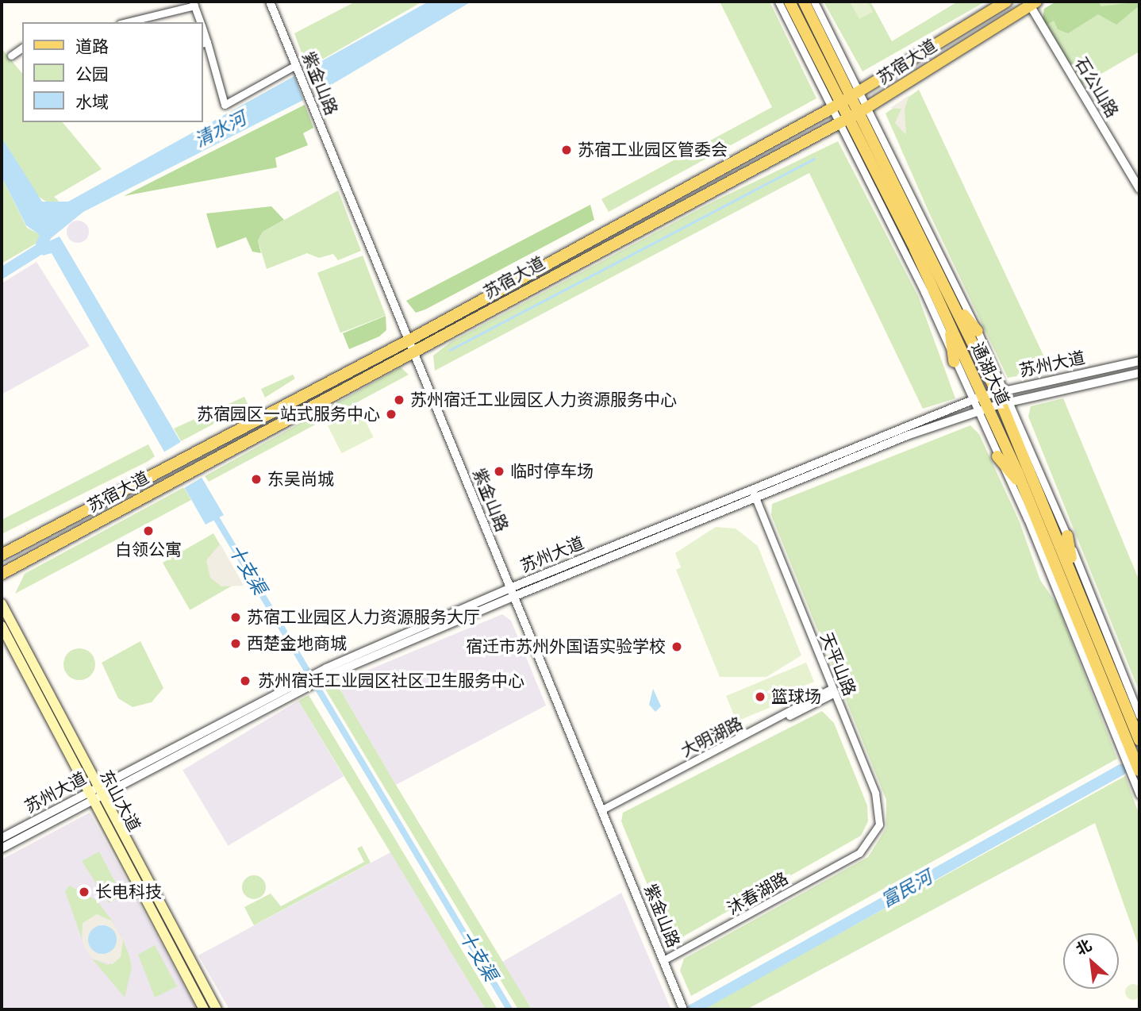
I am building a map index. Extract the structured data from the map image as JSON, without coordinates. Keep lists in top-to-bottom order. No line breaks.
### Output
{"streets":{"main road":["苏宿大道","通湖大道","东山大道"],"street":["紫金山路","石公山路","苏州大道","天平山路","大明湖路","沐春湖路"]},"crossings":[["苏宿大道","紫金山路"],["苏宿大道","石公山路"],["苏宿大道","通湖大道"],["紫金山路","苏州大道"],["紫金山路","大明湖路"],["紫金山路","沐春湖路"],["苏州大道","通湖大道"],["苏州大道","天平山路"],["苏州大道","东山大道"],["天平山路","大明湖路"],["天平山路","沐春湖路"]],"water":["清水河","十支渠","富民河"],"places":["苏宿工业园区管委会","苏州宿迁工业园区人力资源服务中心","苏宿园区一站式服务中心","临时停车场","东吴尚城","白领公寓","苏宿工业园区人力资源服务大厅","西楚金地商城","宿迁市苏州外国语实验学校","苏州宿迁工业园区社区卫生服务中心","篮球场","长电科技"],"legend":["道路","公园","水域"],"north":"top left"}
